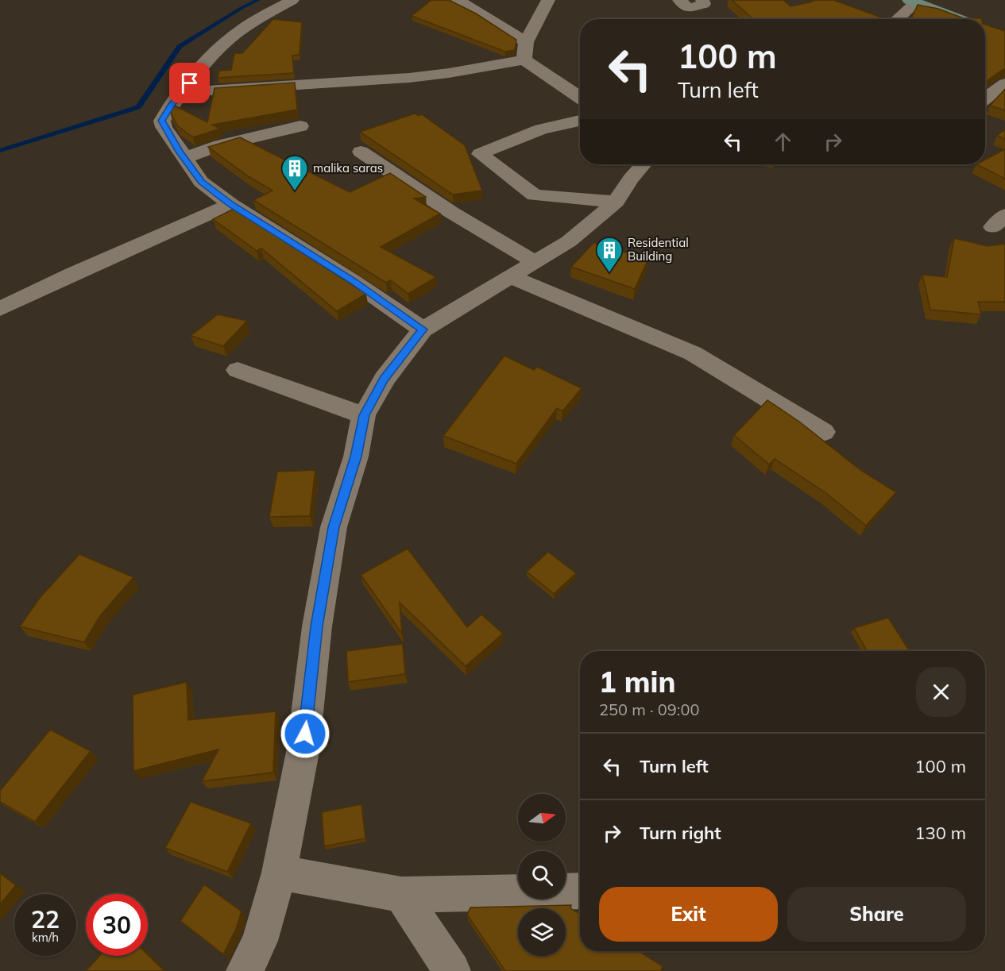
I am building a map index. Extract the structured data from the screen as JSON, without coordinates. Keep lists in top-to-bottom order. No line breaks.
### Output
{"places":{"building":["malika saras","Residential Building"]},"north":"right","page":{"turn":["100 m","Turn left"],"heading":["1 min","250 m · 09:00"],"list":[{"name":"Turn left","value":"100 m"},{"name":"Turn right","value":"130 m"}],"buttons":["Exit","Share"],"speed":"22 km/h","limit":"30"}}
